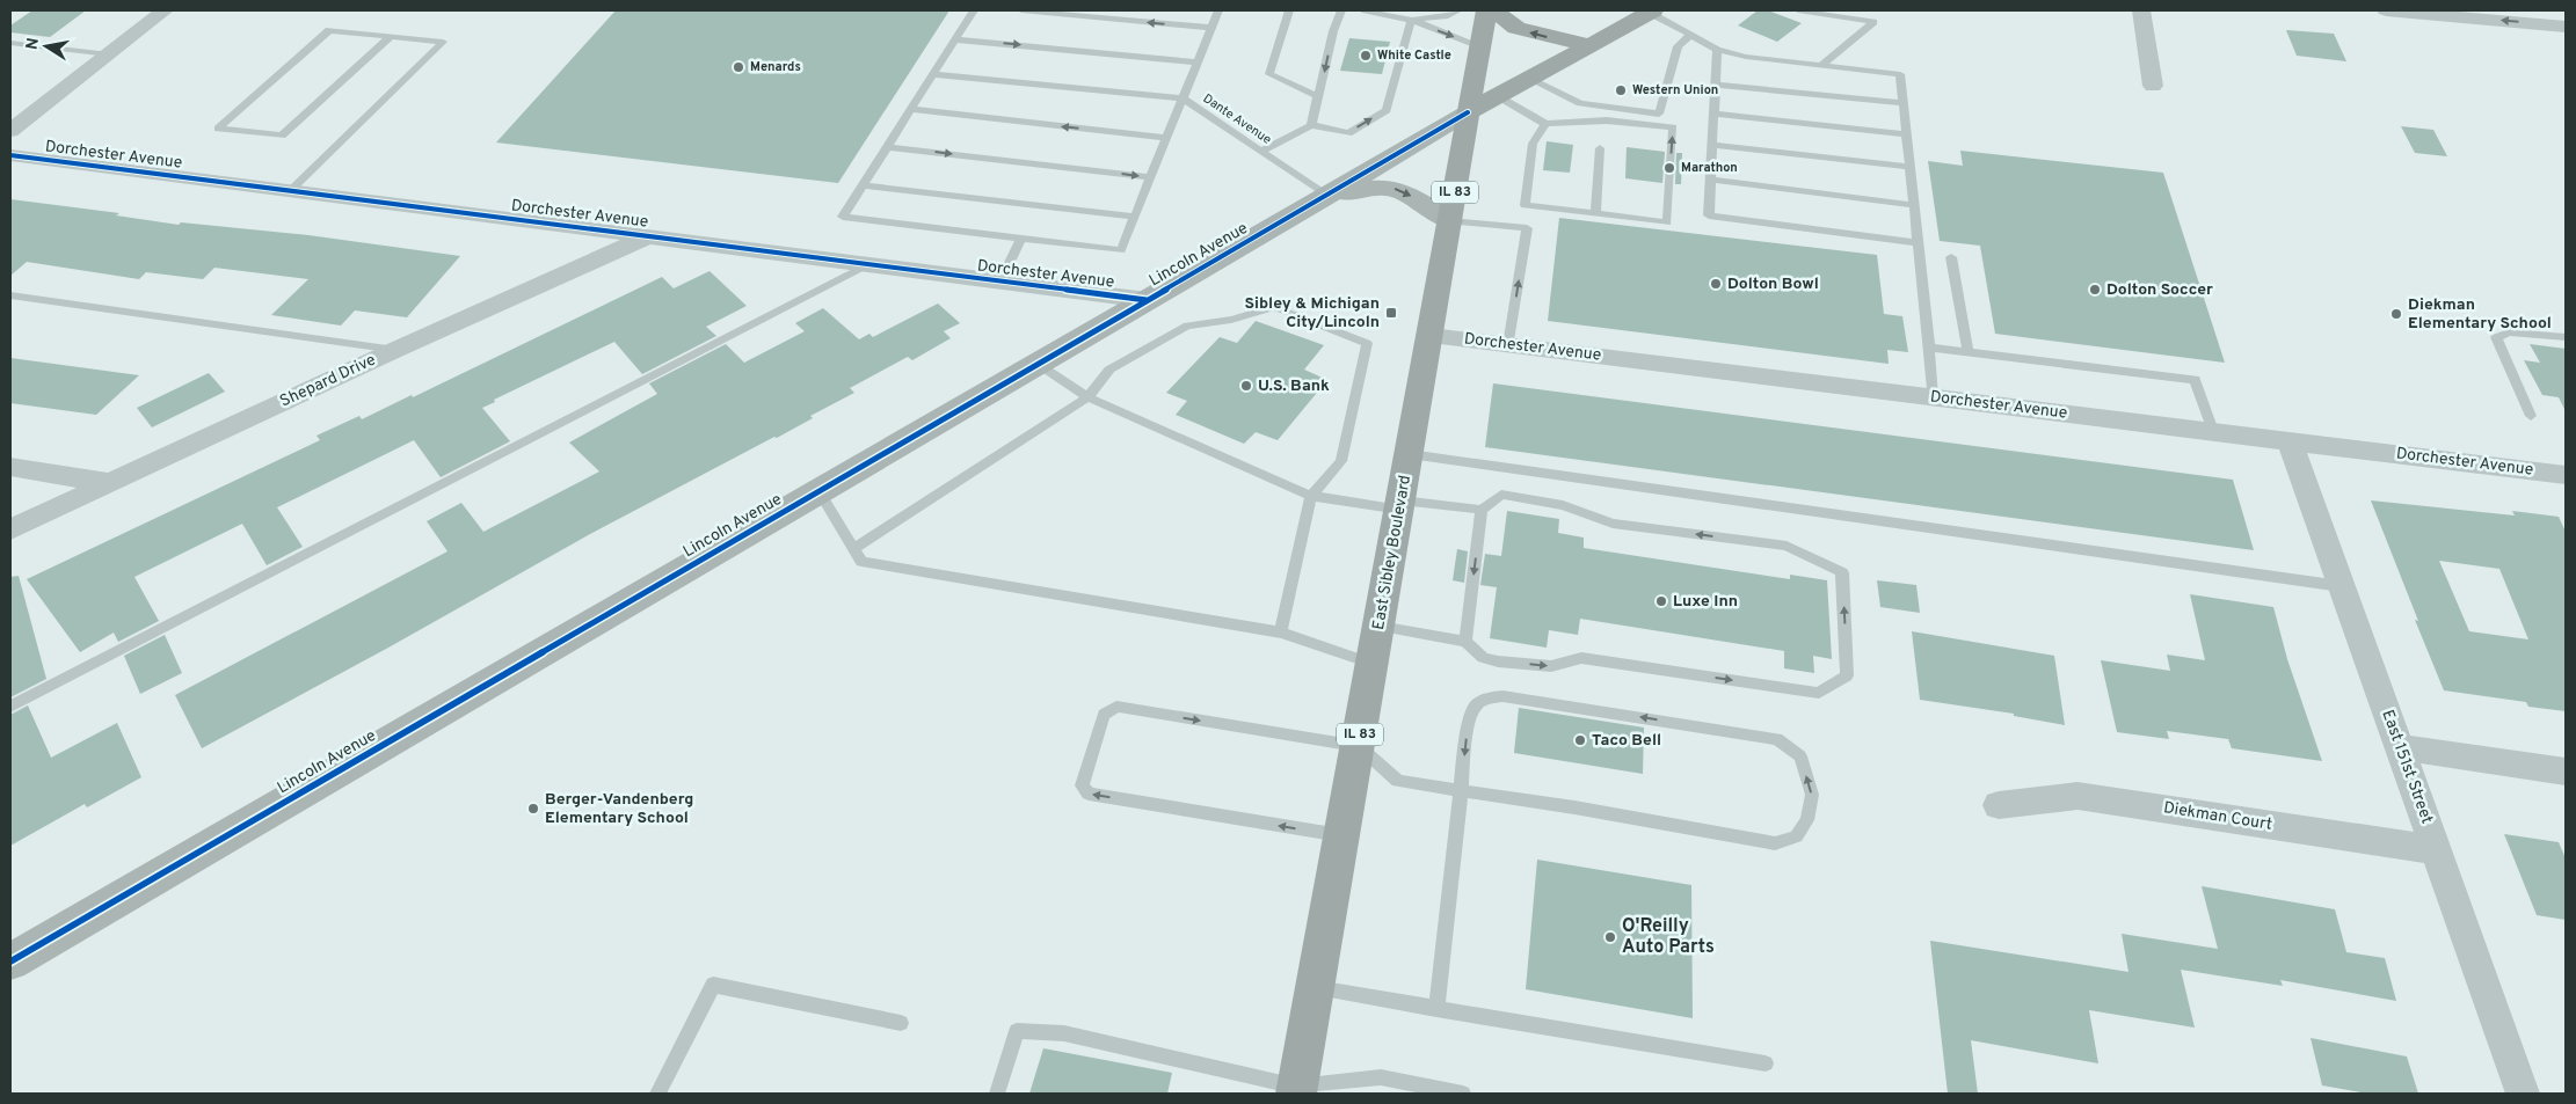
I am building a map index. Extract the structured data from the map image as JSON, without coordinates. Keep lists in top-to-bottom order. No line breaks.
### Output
{"streets":{"main road":["IL 83","Lincoln Avenue","East Sibley Boulevard"],"street":["Dorchester Avenue","Shepard Drive","East 151st Street","Diekman Court"],"lane":["Dante Avenue"]},"crossings":[["Dante Avenue","Lincoln Avenue"],["Dorchester Avenue","Lincoln Avenue"],["Dorchester Avenue","Shepard Drive"],["Dorchester Avenue","East Sibley Boulevard"],["Dorchester Avenue","East 151st Street"],["Lincoln Avenue","East Sibley Boulevard"],["East 151st Street","Diekman Court"]],"places":{"other":["White Castle","Menards","Western Union","Marathon","Dolton Bowl","Dolton Soccer","Diekman Elementary School","U.S. Bank","Luxe Inn","Taco Bell","Berger-Vandenberg Elementary School","O'Reilly Auto Parts"],"transit":["Sibley & Michigan City/Lincoln"]},"north":"left"}
